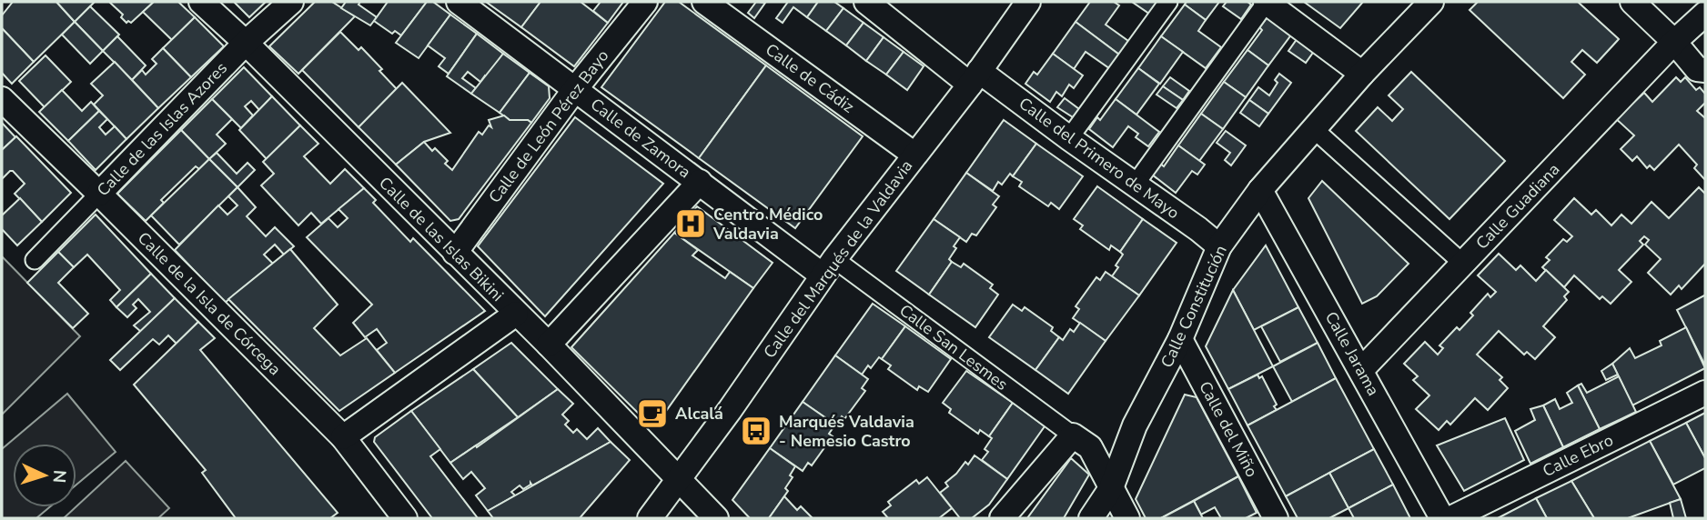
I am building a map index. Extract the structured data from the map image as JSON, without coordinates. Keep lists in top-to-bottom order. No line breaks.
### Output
{"streets":{"street":["Calle de Cádiz","Calle de León Pérez Bayo","Calle de las Islas Azores","Calle de Zamora","Calle del Primero de Mayo","Calle Guadiana","Calle de las Islas Bikini","Calle del Marqués de la Valdavia","Calle de la Isla de Córcega","Calle Constitución","Calle San Lesmes","Calle Jarama","Calle del Miño","Calle Ebro"]},"crossings":[["Calle de Cádiz","Calle del Marqués de la Valdavia"],["Calle de León Pérez Bayo","Calle de Zamora"],["Calle de León Pérez Bayo","Calle de las Islas Bikini"],["Calle de las Islas Azores","Calle de las Islas Bikini"],["Calle de las Islas Azores","Calle de la Isla de Córcega"],["Calle de Zamora","Calle del Marqués de la Valdavia"],["Calle de Zamora","Calle San Lesmes"],["Calle del Primero de Mayo","Calle del Marqués de la Valdavia"],["Calle del Primero de Mayo","Calle Constitución"],["Calle Guadiana","Calle Jarama"],["Calle de las Islas Bikini","Calle del Marqués de la Valdavia"],["Calle del Marqués de la Valdavia","Calle San Lesmes"],["Calle Constitución","Calle Jarama"],["Calle Constitución","Calle del Miño"]],"places":{"hospital":["Centro Médico Valdavia"],"cafe":["Alcalá"],"bus stop":["Marqués Valdavia - Nemesio Castro"]},"north":"right"}
